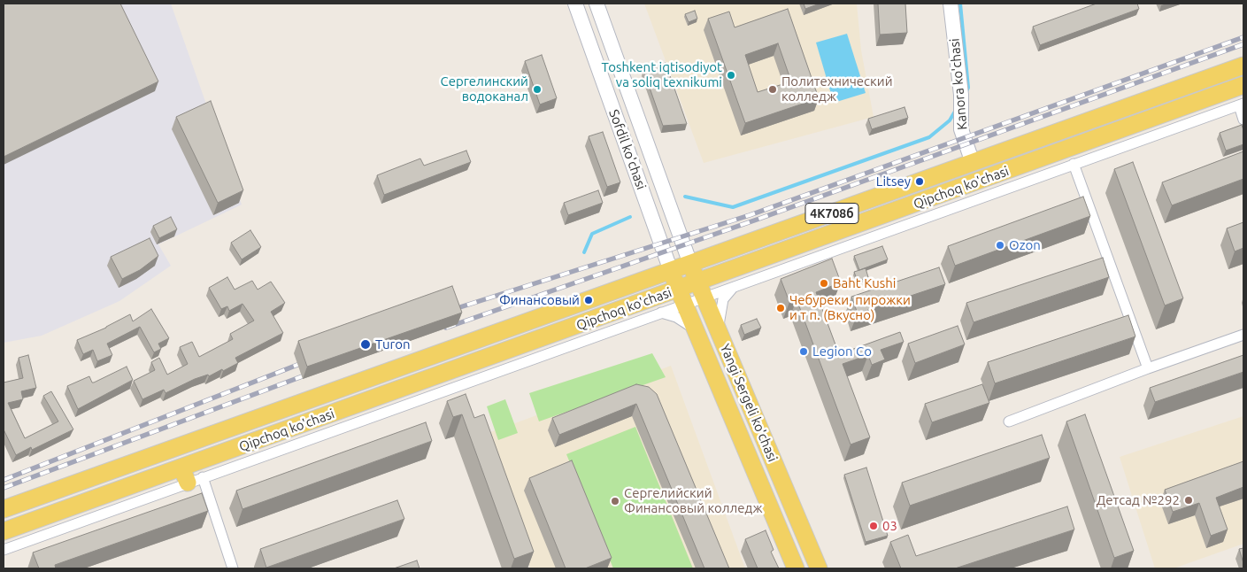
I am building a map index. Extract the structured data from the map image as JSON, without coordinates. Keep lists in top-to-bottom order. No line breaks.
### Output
{"streets":{"main road":["Qipchoq ko'chasi","4К708б","Yangi Sergeli ko'chasi"],"street":["Kanora ko'chasi","Sofdil ko'chasi"]},"crossings":[["Kanora ko'chasi","Qipchoq ko'chasi"],["Sofdil ko'chasi","Qipchoq ko'chasi"],["Sofdil ko'chasi","Yangi Sergeli ko'chasi"],["Qipchoq ko'chasi","Yangi Sergeli ko'chasi"]],"places":["Toshkent iqtisodiyot va soliq texnikumi","Сергелинский водоканал","Политехнический колледж","Litsey","Ozon","Baht Kushi","Финансовый","Чебуреки, пирожки и т п. (Вкусно)","Turon","Legion Co","Детсад №292","Сергелийский Финансовый колледж","03"]}
